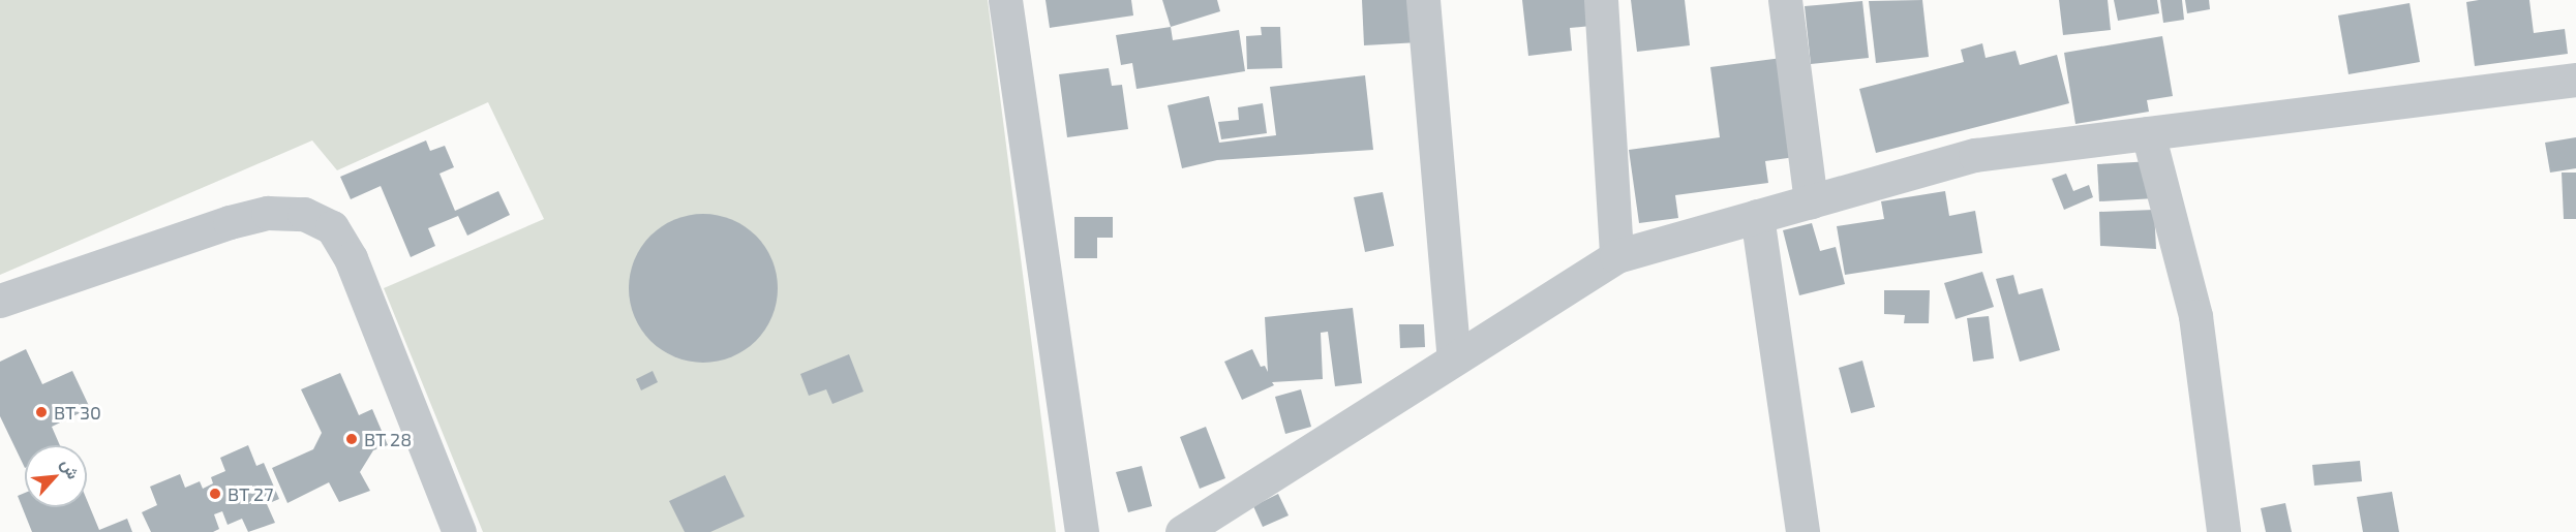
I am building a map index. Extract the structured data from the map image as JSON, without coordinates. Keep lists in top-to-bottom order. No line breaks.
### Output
{"places":["BT 30","BT 28","BT 27"],"north":"top right"}
